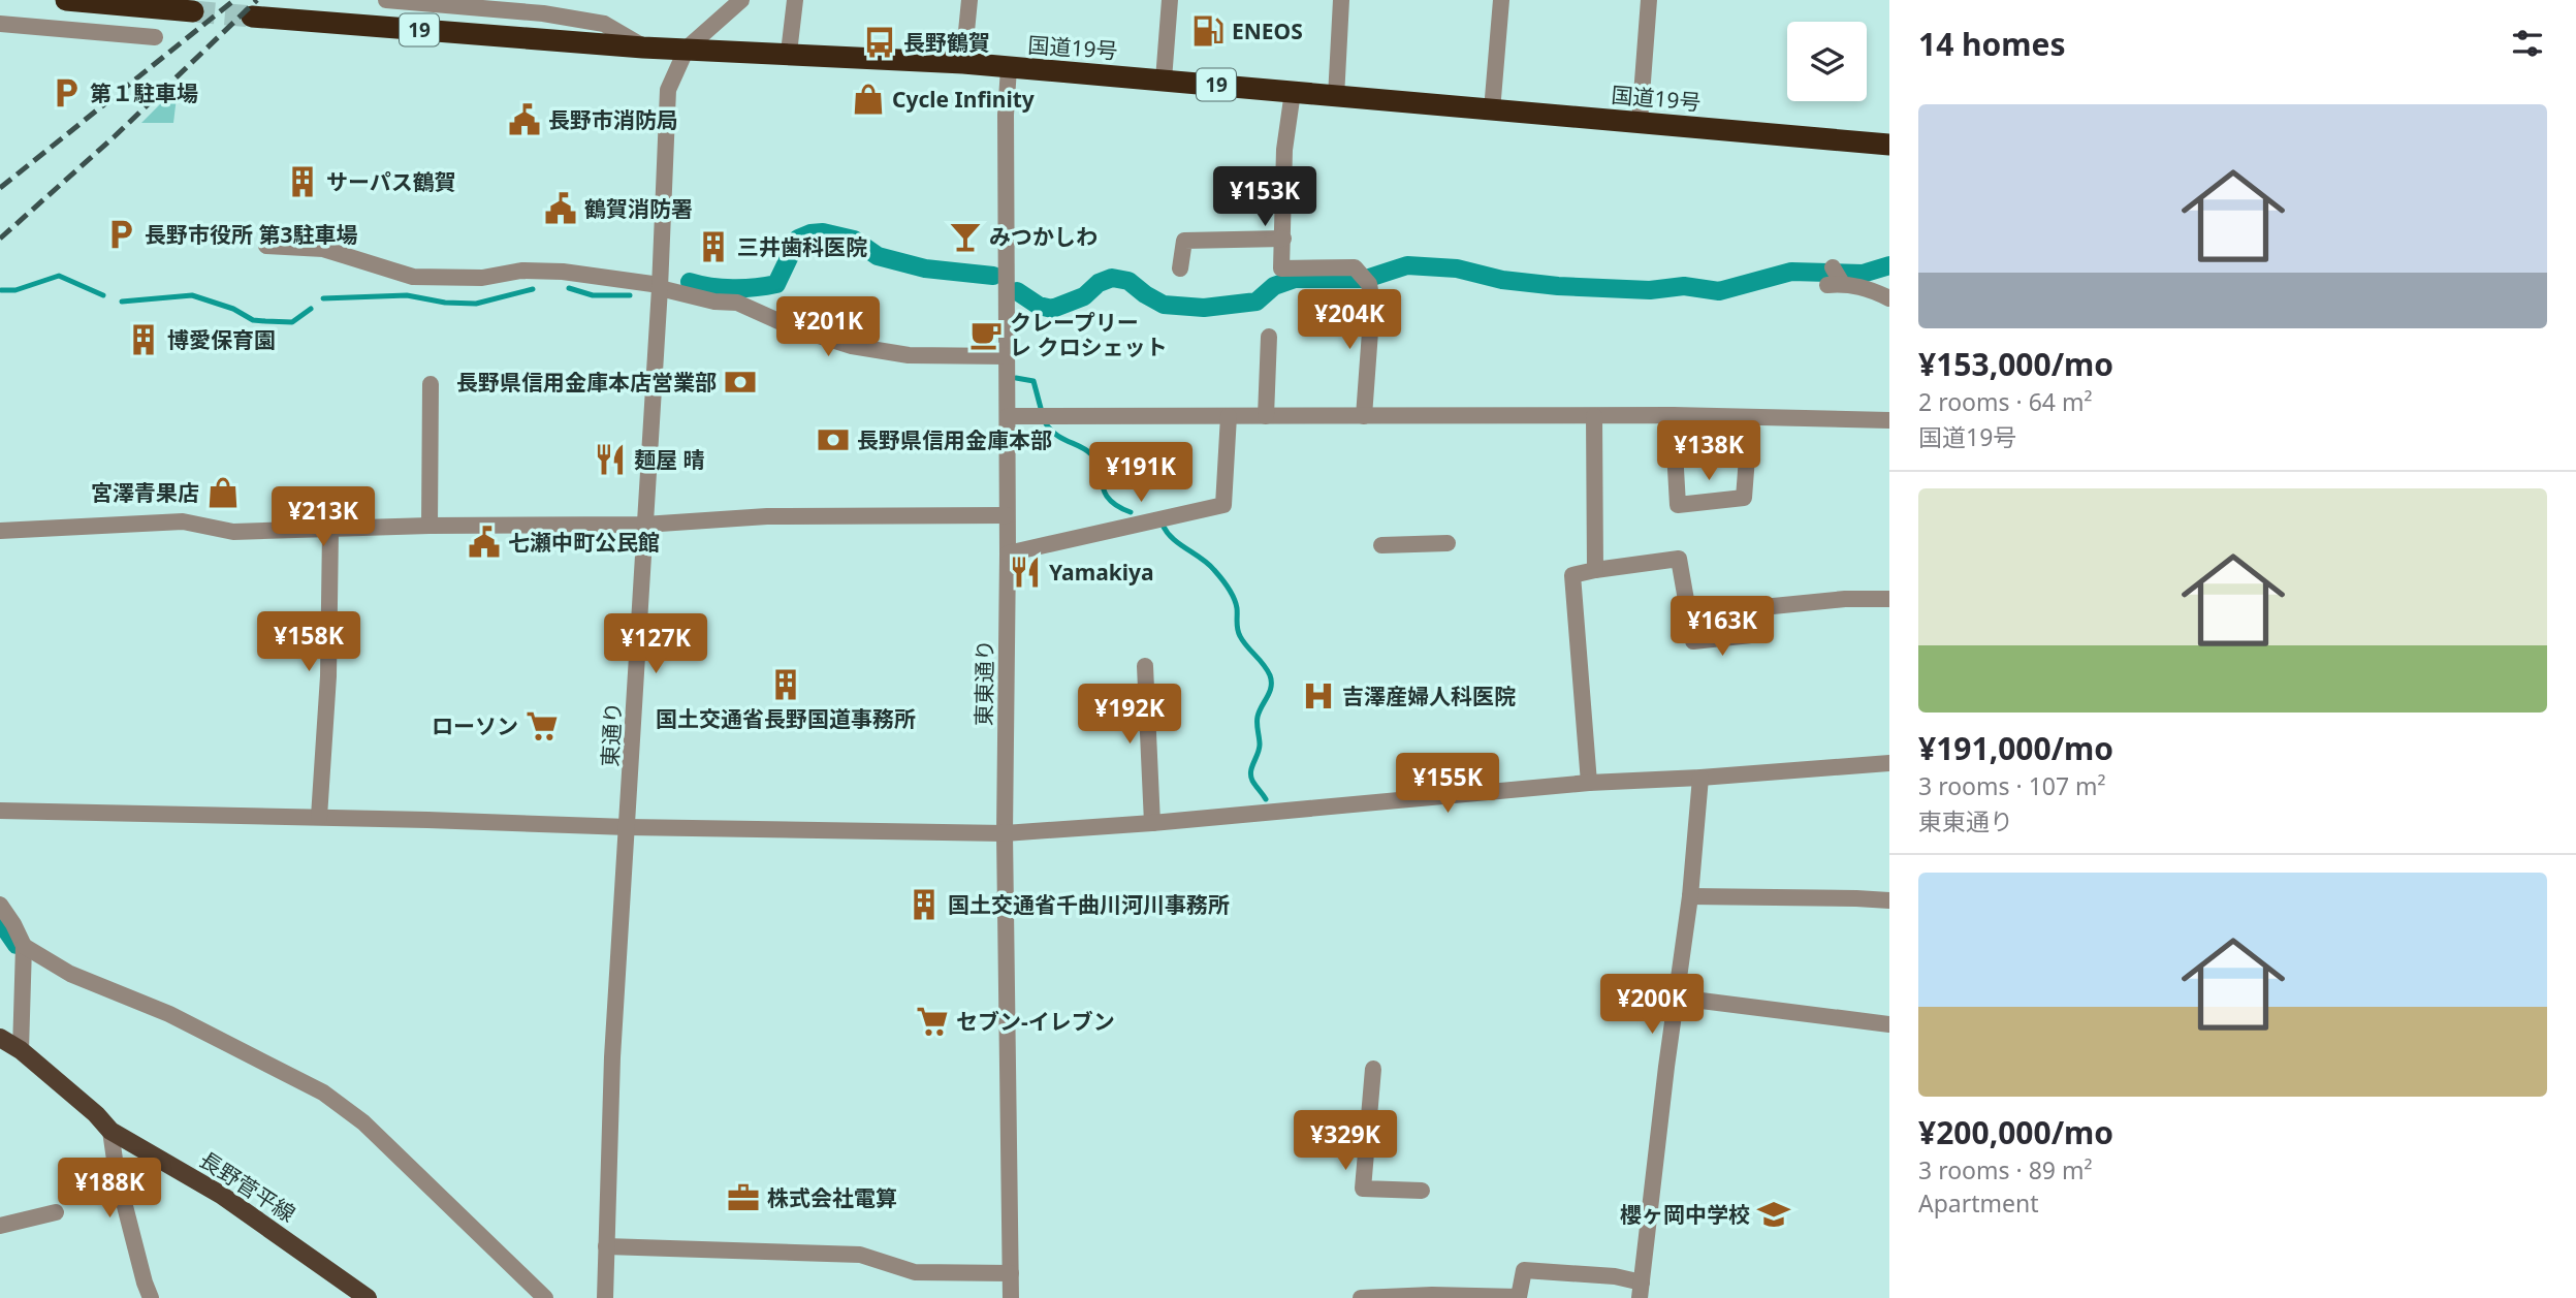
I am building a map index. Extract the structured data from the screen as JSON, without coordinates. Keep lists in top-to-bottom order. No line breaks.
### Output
{"streets":{"highway":["19","国道19号"],"main road":["長野菅平線"],"street":["東東通り","東通り"]},"crossings":[["国道19号","東東通り"],["国道19号","東通り"]],"places":{"fuel station":["ENEOS"],"bus stop":["長野鶴賀"],"parking":["第１駐車場","長野市役所 第3駐車場"],"shop":["Cycle Infinity","宮澤青果店"],"public building":["長野市消防局","鶴賀消防署","七瀬中町公民館"],"building":["サーパス鶴賀","三井歯科医院","博愛保育園","国土交通省長野国道事務所","国土交通省千曲川河川事務所"],"bar":["みつかしわ"],"cafe":["クレープリー レ クロシェット"],"bank":["長野県信用金庫本店営業部","長野県信用金庫本部"],"restaurant":["麺屋 晴","Yamakiya"],"hospital":["吉澤産婦人科医院"],"supermarket":["ローソン","セブン-イレブン"],"office":["株式会社電算"],"school or university":["櫻ヶ岡中学校"]},"page":{"heading":"14 homes","list":[{"name":"¥153,000/mo","note":"2 rooms · 64 m² · 国道19号"},{"name":"¥191,000/mo","note":"3 rooms · 107 m² · 東東通り"},{"name":"¥200,000/mo","note":"3 rooms · 89 m² · Apartment"}],"price":["¥153K","¥204K","¥201K","¥138K","¥191K","¥213K","¥163K","¥158K","¥127K","¥192K","¥155K","¥200K","¥329K","¥188K"]}}
